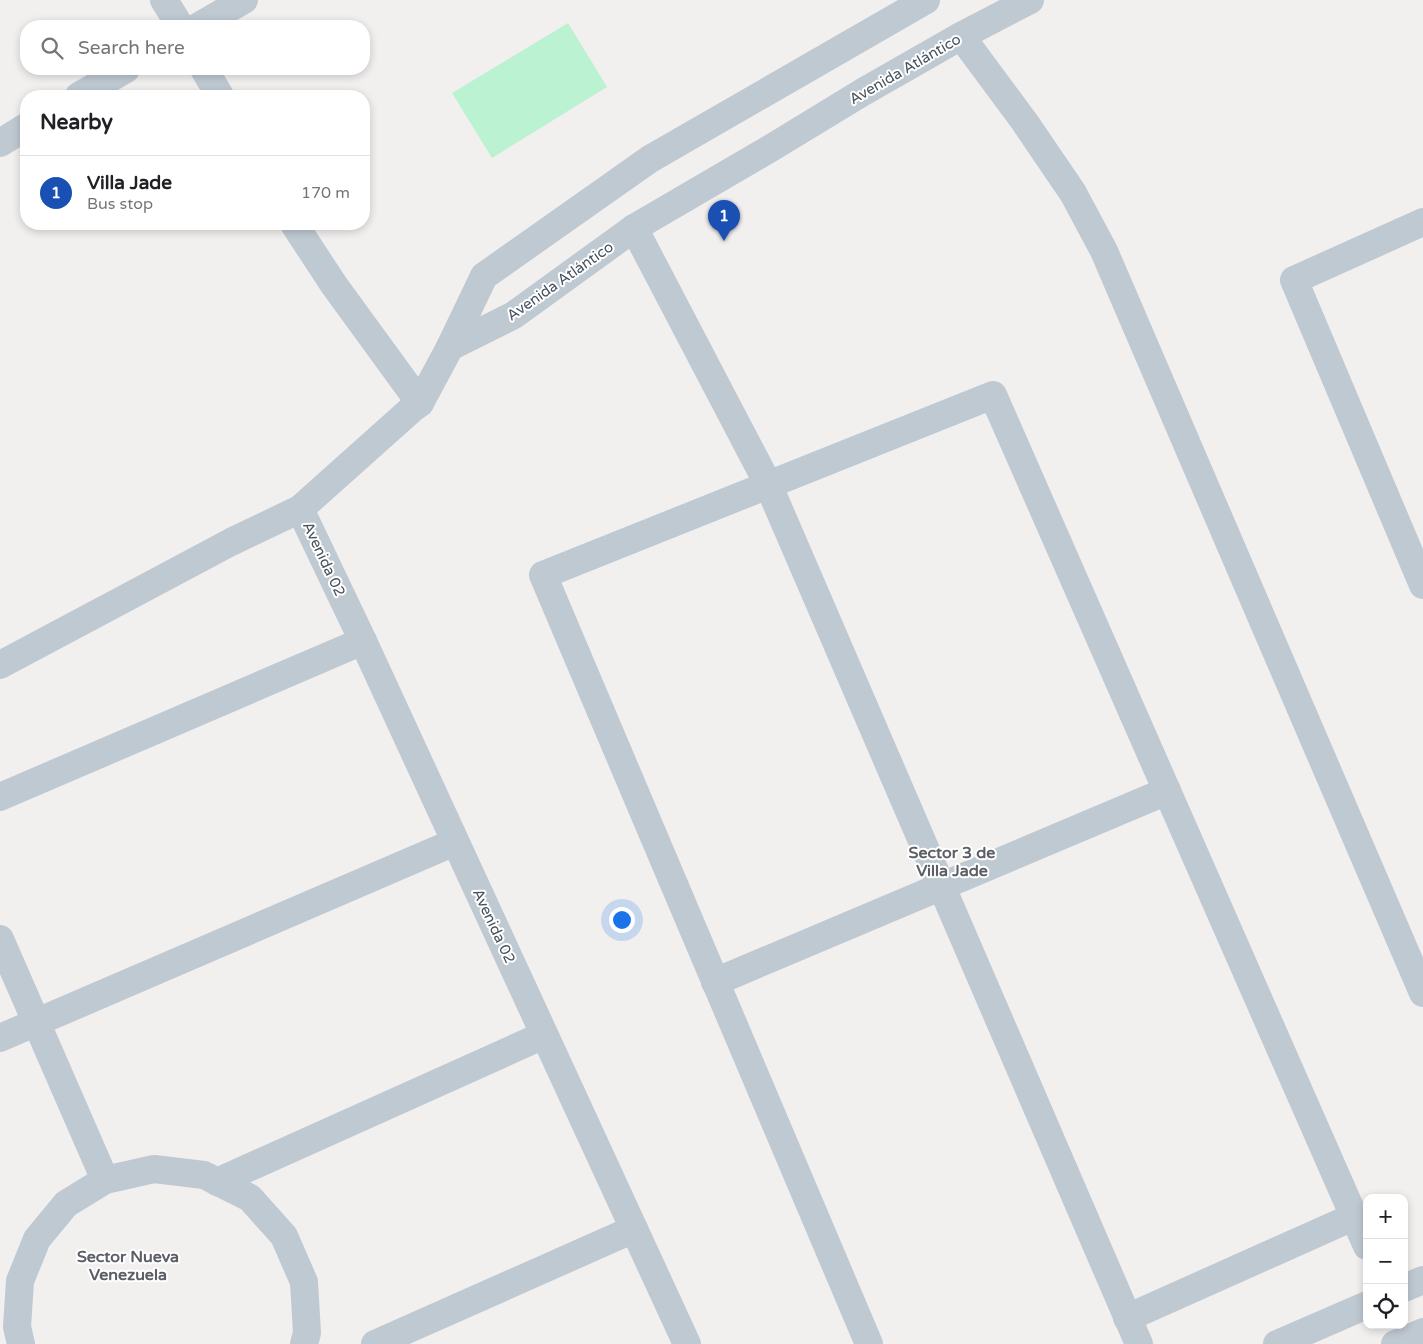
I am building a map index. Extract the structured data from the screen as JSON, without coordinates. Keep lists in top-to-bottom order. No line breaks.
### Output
{"streets":{"street":["Avenida Atlántico","Avenida 02"]},"districts":["Sector 3 de Villa Jade","Sector Nueva Venezuela"],"page":{"search":"Search here","heading":"Nearby","list":[{"mark":"1","name":"Villa Jade","note":"Bus stop","value":"170 m"}],"pins":"1","map_buttons":["+","−"]}}
